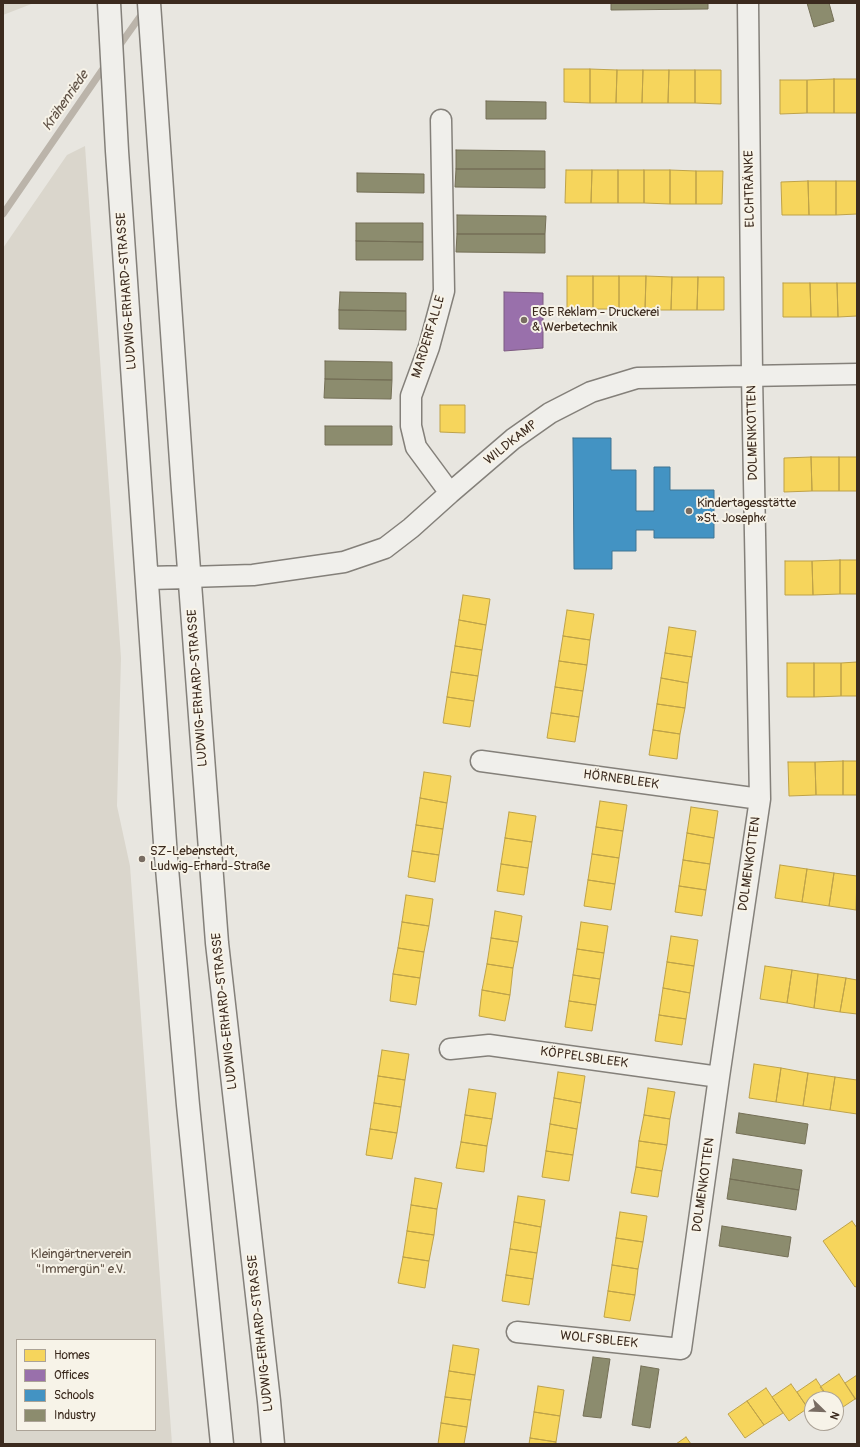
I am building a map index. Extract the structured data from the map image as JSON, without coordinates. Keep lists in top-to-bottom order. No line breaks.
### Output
{"streets":{"main road":["LUDWIG-ERHARD-STRASSE"],"street":["ELCHTRÄNKE","MARDERFALLE","DOLMENKOTTEN","WILDKAMP","HÖRNEBLEEK","KÖPPELSBLEEK","WOLFSBLEEK"]},"crossings":[["ELCHTRÄNKE","DOLMENKOTTEN"],["ELCHTRÄNKE","WILDKAMP"],["LUDWIG-ERHARD-STRASSE","WILDKAMP"],["MARDERFALLE","WILDKAMP"],["DOLMENKOTTEN","WILDKAMP"],["DOLMENKOTTEN","HÖRNEBLEEK"],["DOLMENKOTTEN","KÖPPELSBLEEK"],["DOLMENKOTTEN","WOLFSBLEEK"]],"water":["Krähenriede"],"parks":["Kleingärtnerverein \"Immergün\" e.V."],"places":["EGE Reklam - Druckerei & Werbetechnik","Kindertagesstätte »St. Joseph«","SZ-Lebenstedt, Ludwig-Erhard-Straße"],"legend":["Homes","Offices","Schools","Industry"],"north":"bottom right"}
